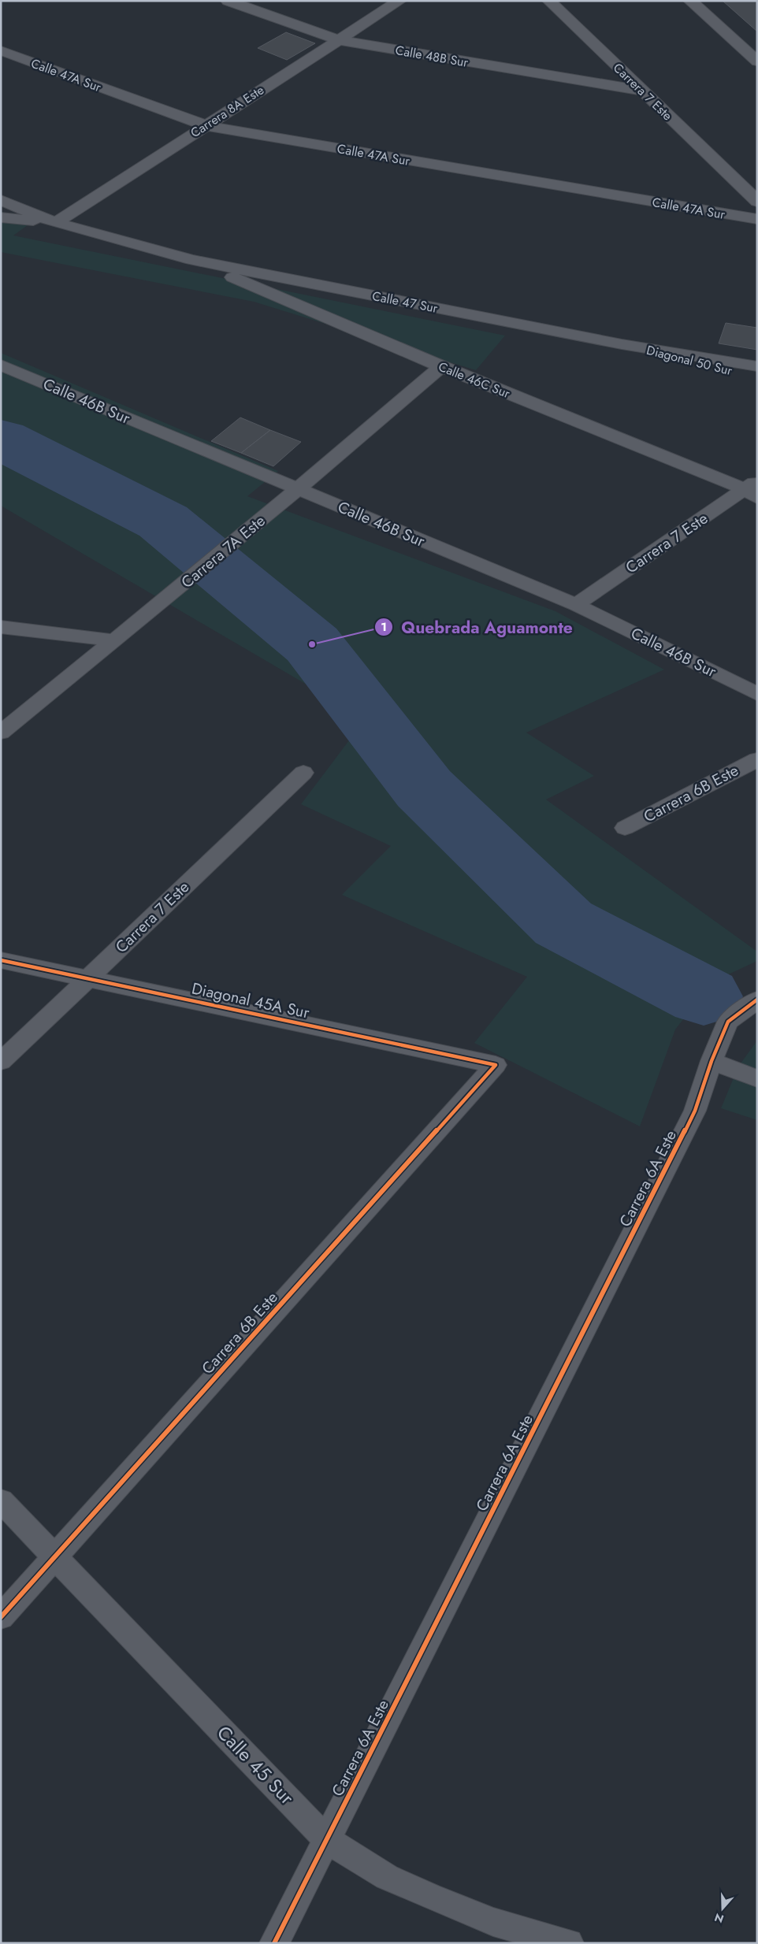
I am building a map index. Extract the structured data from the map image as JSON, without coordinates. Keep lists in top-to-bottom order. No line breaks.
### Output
{"streets":{"street":["Calle 48B Sur","Calle 47A Sur","Carrera 7 Este","Carrera 8A Este","Calle 47 Sur","Diagonal 50 Sur","Calle 46C Sur","Calle 46B Sur","Carrera 7A Este","Carrera 6B Este","Diagonal 45A Sur","Carrera 6A Este","Calle 45 Sur"]},"crossings":[["Calle 48B Sur","Carrera 7 Este"],["Calle 48B Sur","Carrera 8A Este"],["Calle 47A Sur","Carrera 8A Este"],["Carrera 7 Este","Calle 46C Sur"],["Carrera 7 Este","Calle 46B Sur"],["Carrera 7 Este","Diagonal 45A Sur"],["Carrera 8A Este","Calle 47 Sur"],["Calle 47 Sur","Diagonal 50 Sur"],["Calle 47 Sur","Calle 46C Sur"],["Calle 46C Sur","Carrera 7A Este"],["Calle 46B Sur","Carrera 7A Este"],["Carrera 6B Este","Diagonal 45A Sur"],["Carrera 6B Este","Calle 45 Sur"],["Carrera 6A Este","Calle 45 Sur"]],"places":["Quebrada Aguamonte"],"north":"bottom"}
